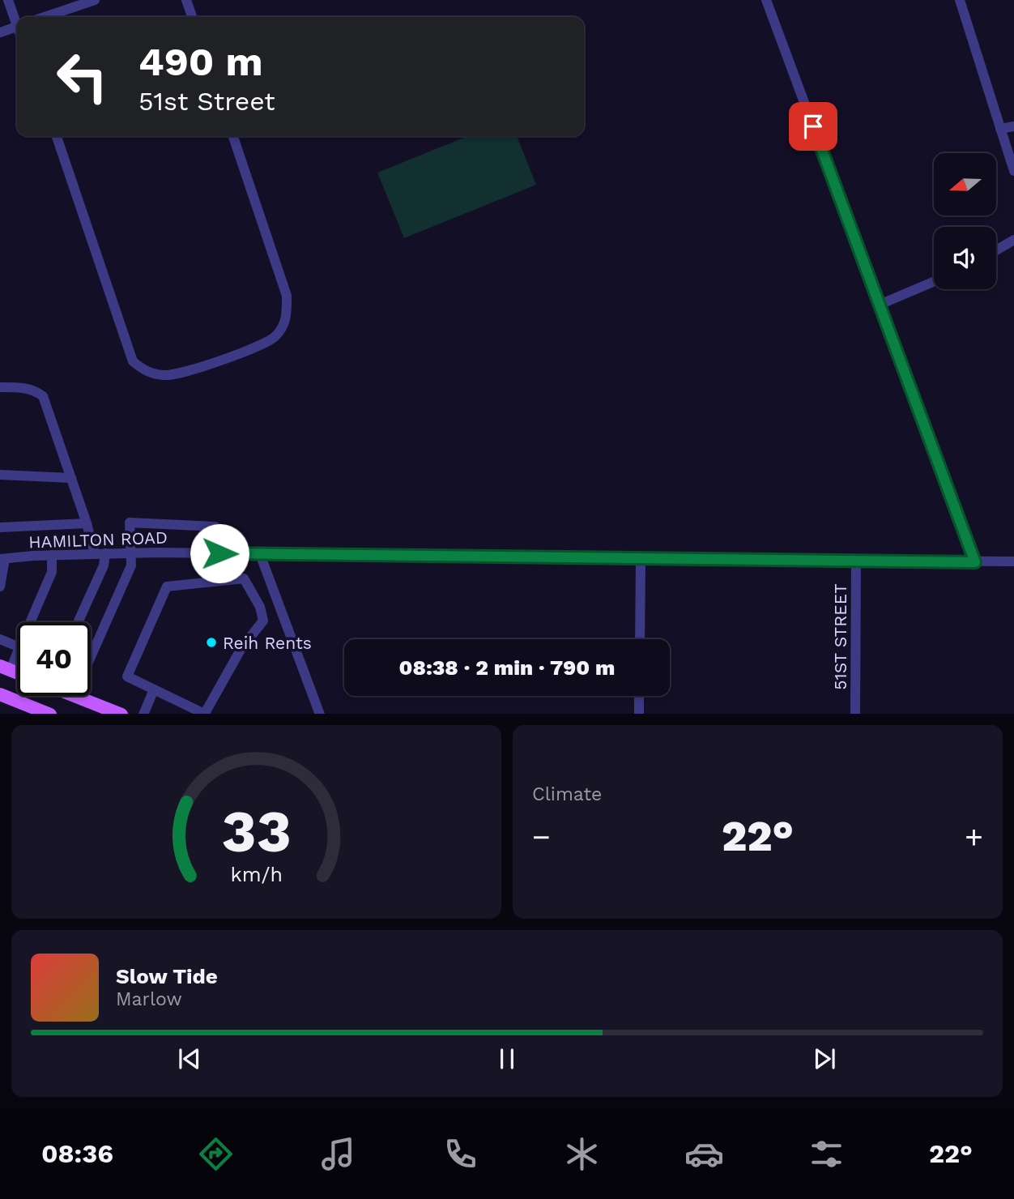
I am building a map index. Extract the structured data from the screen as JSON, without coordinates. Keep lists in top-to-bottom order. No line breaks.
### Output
{"streets":{"street":["HAMILTON ROAD","51ST STREET"]},"crossings":[["HAMILTON ROAD","51ST STREET"]],"places":["Reih Rents"],"north":"left","page":{"turn":["490 m","51st Street"],"limit":"40","trip":"08:38 · 2 min · 790 m","tile":"Climate","heat":["−","22°","+"],"song":["Slow Tide","Marlow"],"tabs":["08:36","22°"],"gauge":["33","km/h"]}}
